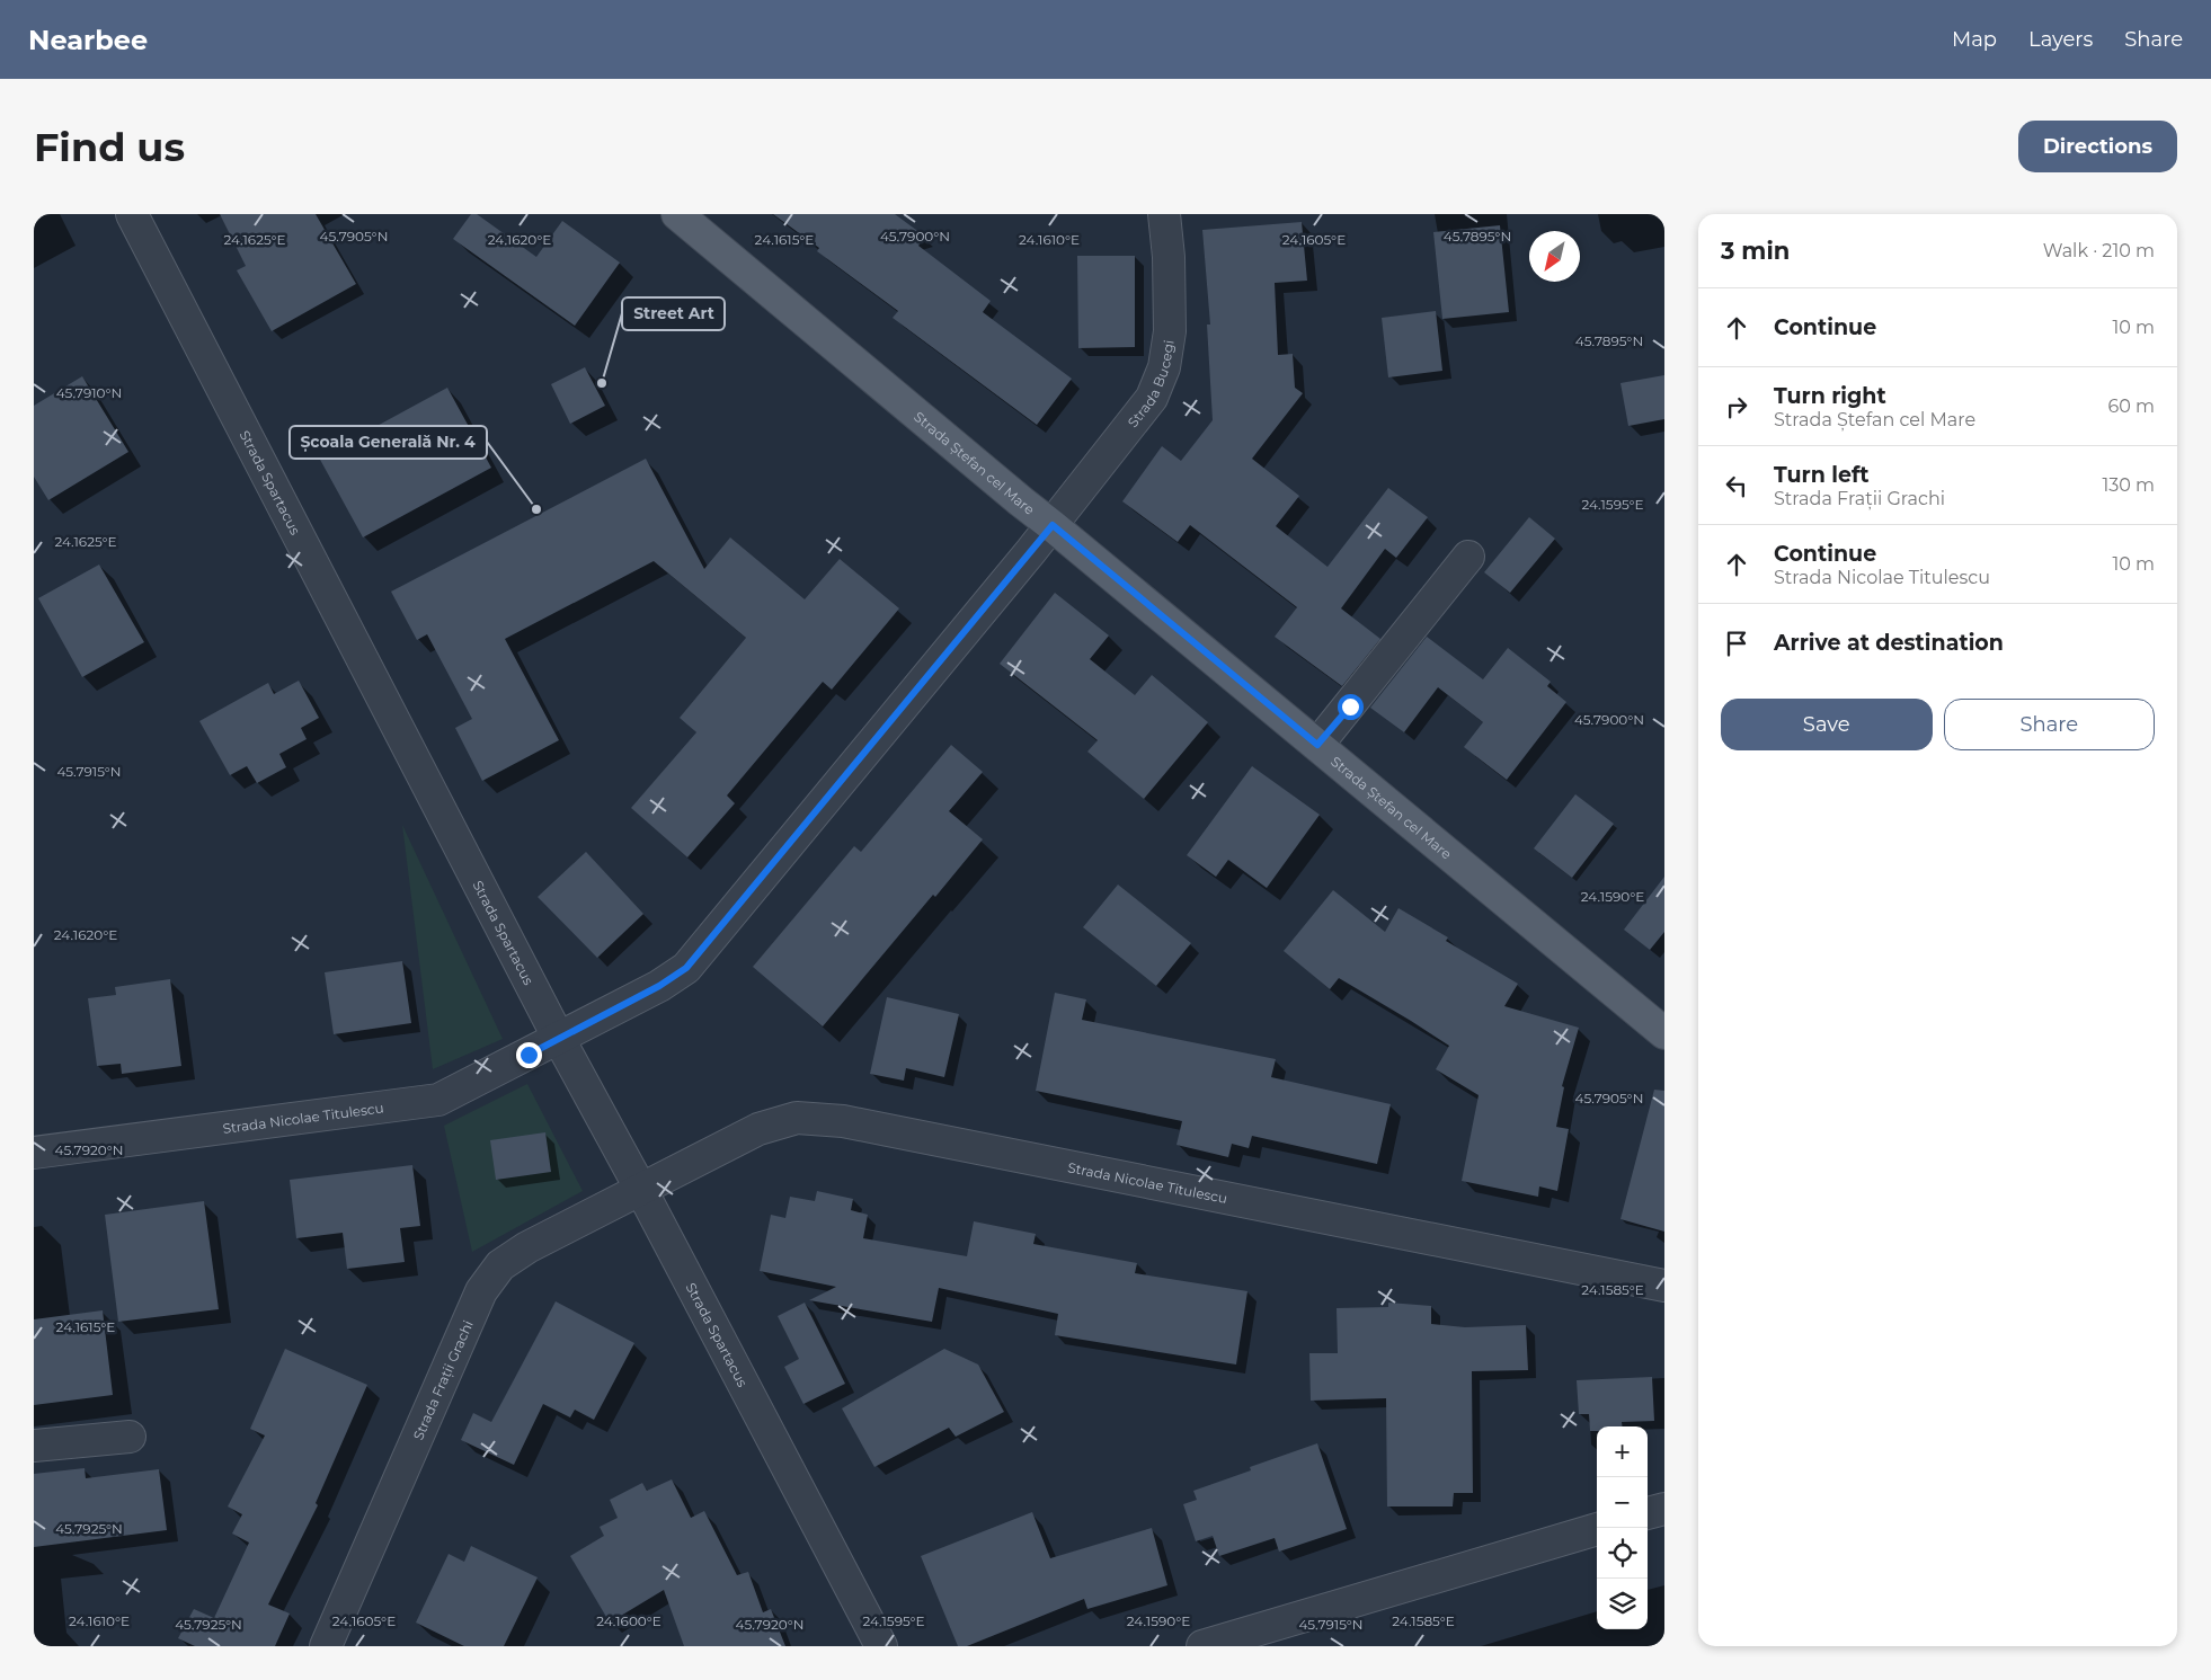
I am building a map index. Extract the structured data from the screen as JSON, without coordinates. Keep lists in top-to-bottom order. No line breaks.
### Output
{"streets":{"main road":["Strada Ștefan cel Mare"],"street":["Strada Bucegi","Strada Spartacus","Strada Nicolae Titulescu","Strada Frații Grachi"]},"crossings":[["Strada Bucegi","Strada Ștefan cel Mare"],["Strada Spartacus","Strada Nicolae Titulescu"],["Strada Spartacus","Strada Frații Grachi"],["Strada Nicolae Titulescu","Strada Frații Grachi"]],"places":["Street Art","Școala Generală Nr. 4"],"north":"bottom left","page":{"header":"Nearbee","nav":["Map","Layers","Share"],"buttons":["Directions",["Save","Share"]],"title":"Find us","heading":["3 min","Walk · 210 m"],"list":[["Continue","10 m"],["Turn right","Strada Ștefan cel Mare","60 m"],["Turn left","Strada Frații Grachi","130 m"],["Continue","Strada Nicolae Titulescu","10 m"],"Arrive at destination"],"map_buttons":["+","−"]},"coordinates":["45.7905°N","45.7900°N","45.7895°N","24.1625°E","24.1620°E","24.1615°E","24.1610°E","24.1605°E","45.7910°N","24.1595°E","45.7915°N","24.1590°E","45.7920°N","24.1585°E","45.7925°N","24.1600°E"]}
